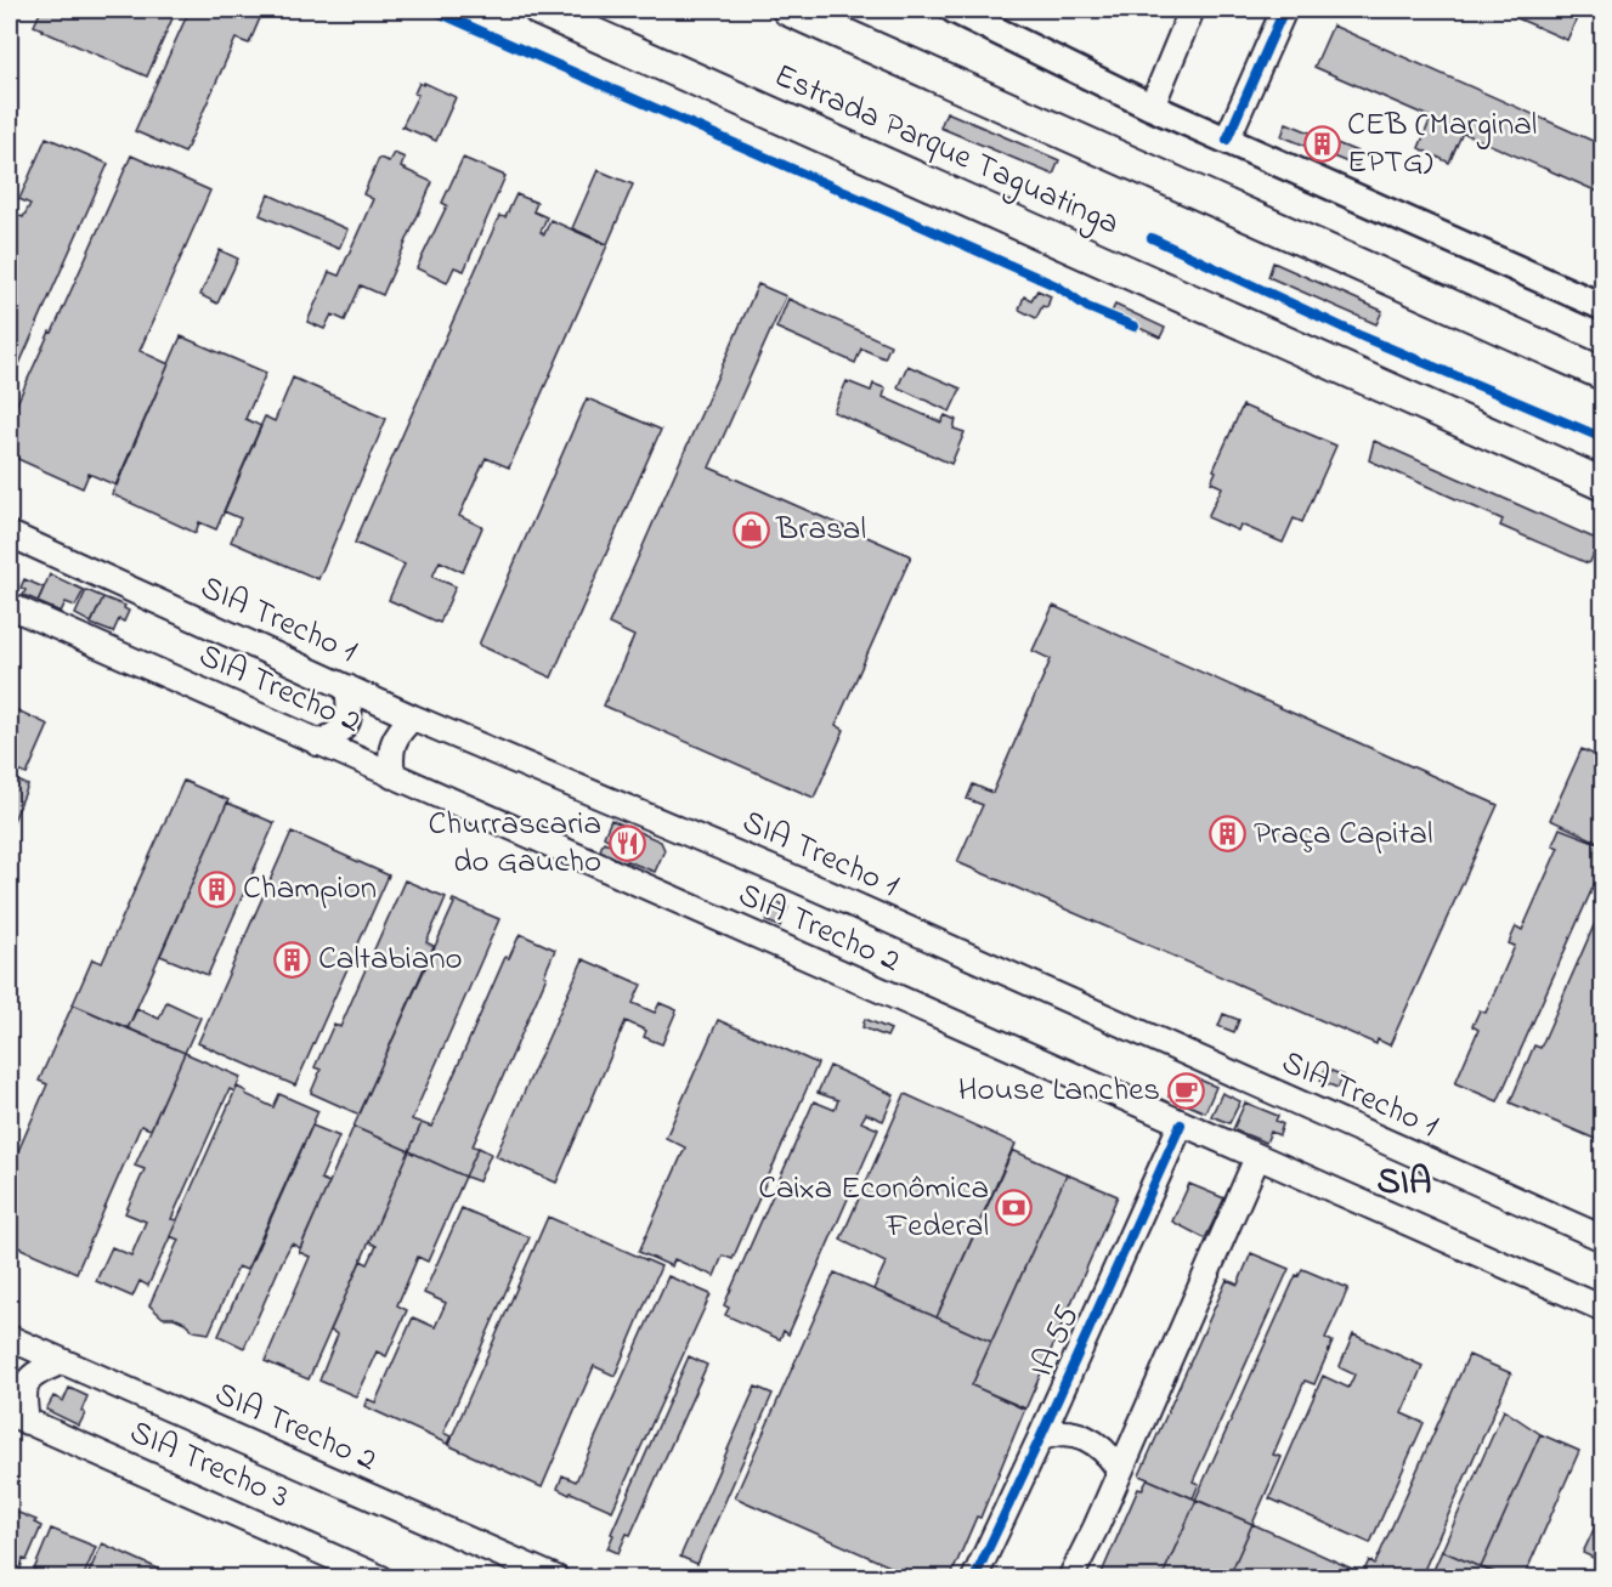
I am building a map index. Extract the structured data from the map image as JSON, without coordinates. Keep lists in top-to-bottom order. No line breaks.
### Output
{"streets":{"highway":["Estrada Parque Taguatinga"],"main road":["SIA Trecho 1","SIA Trecho 2","IA 55","SIA Trecho 3"]},"crossings":[["SIA Trecho 2","IA 55"]],"districts":["SIA"],"places":{"building":["CEB (Marginal EPTG)","Praça Capital","Champion","Caltabiano"],"shop":["Brasal"],"restaurant":["Churrascaria do Gaucho"],"cafe":["House Lanches"],"bank":["Caixa Econômica Federal"]}}
